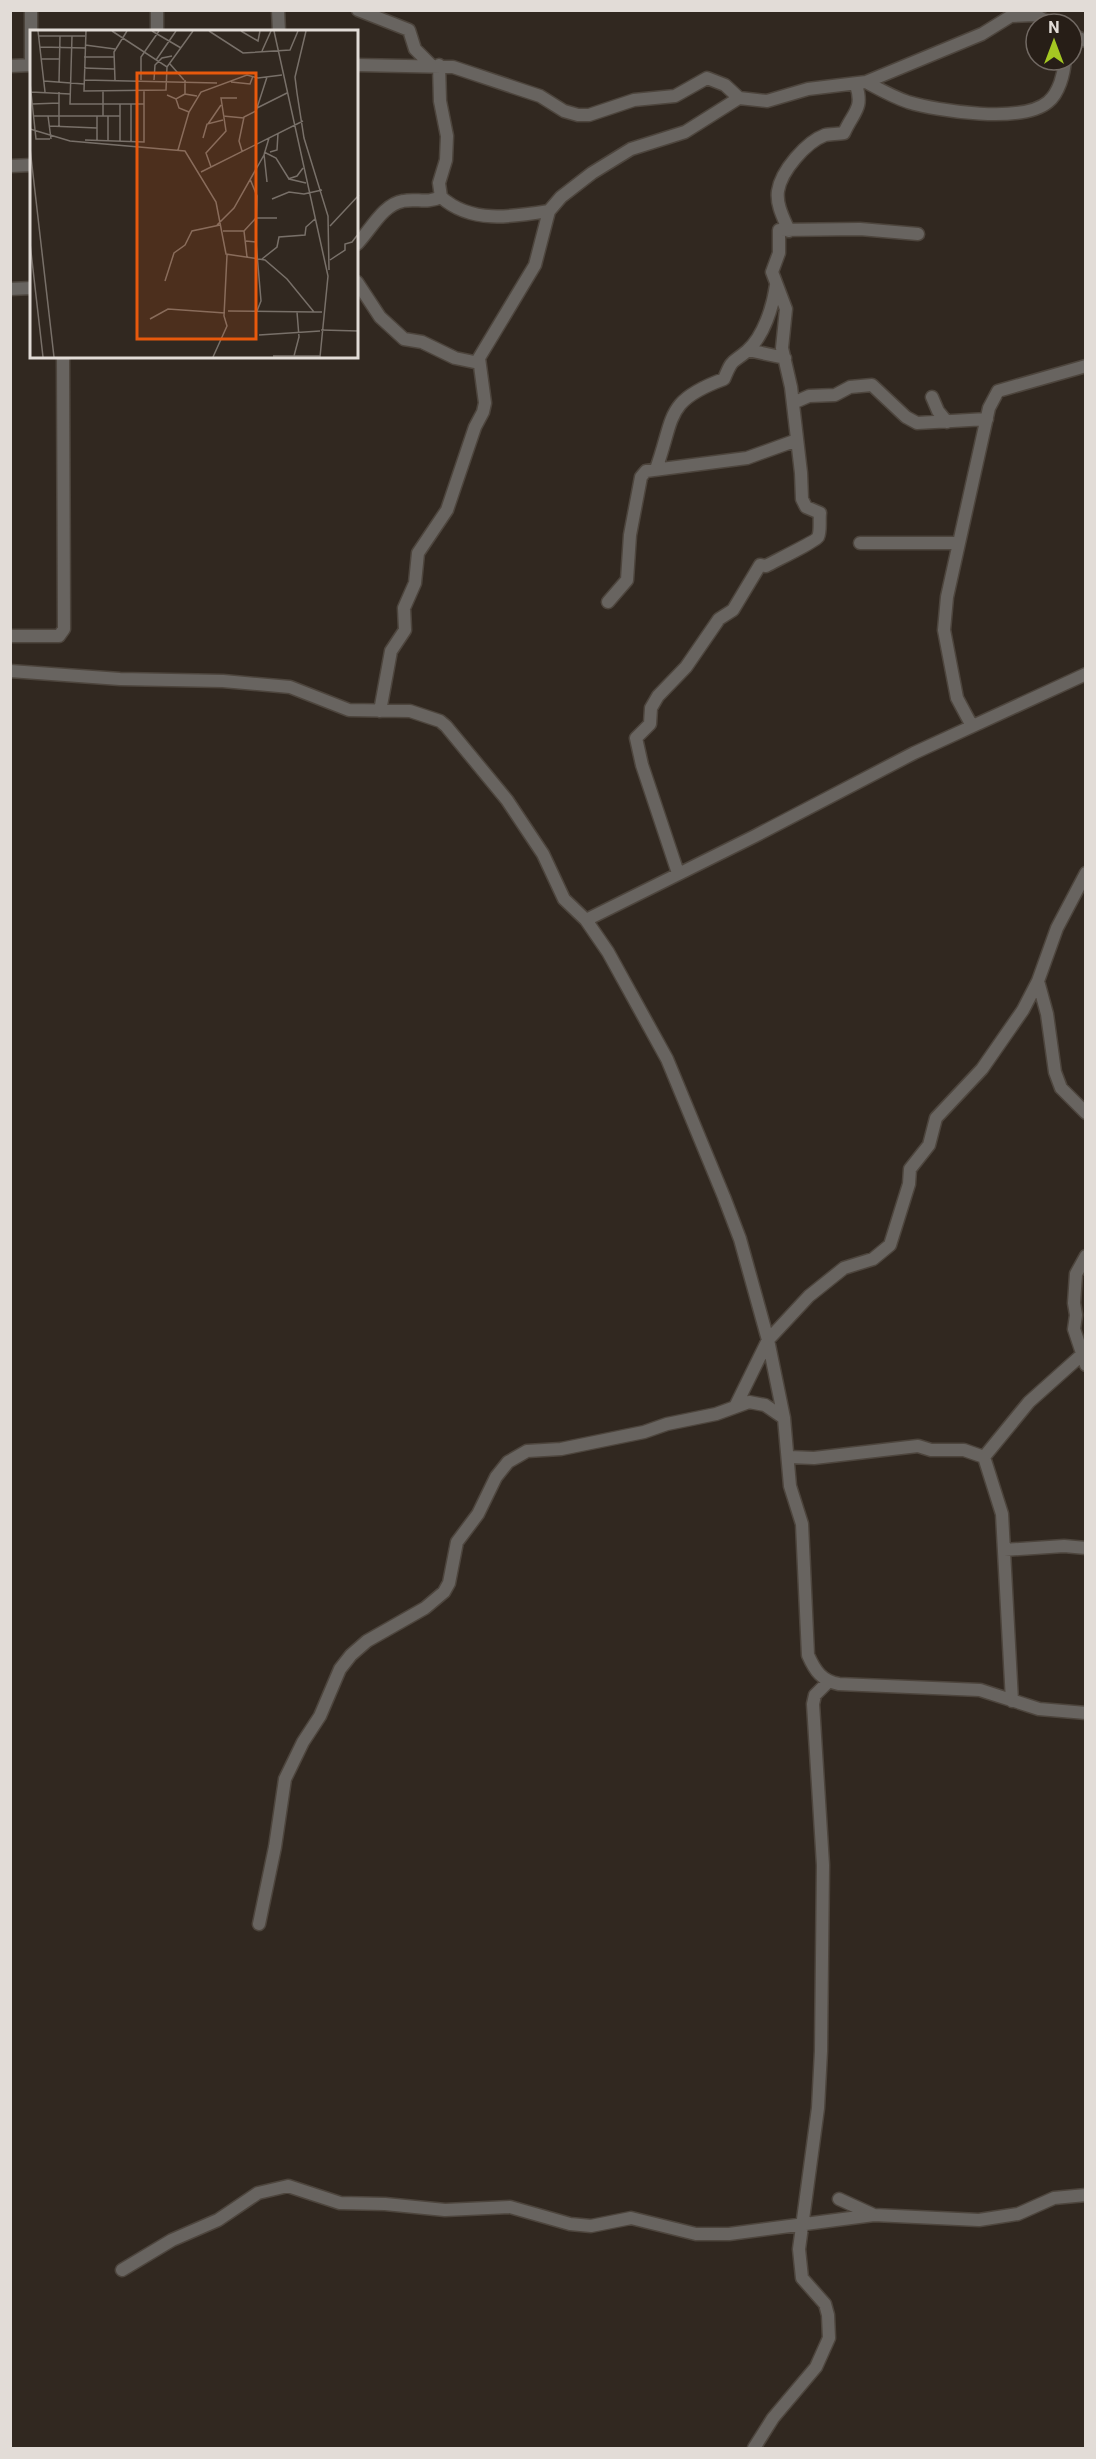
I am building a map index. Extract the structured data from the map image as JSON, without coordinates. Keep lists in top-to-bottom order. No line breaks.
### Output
{"north":"top"}
